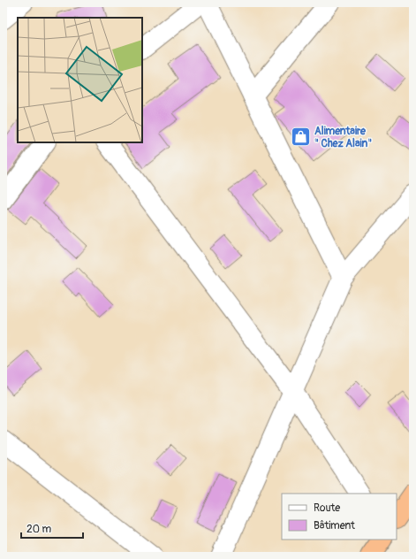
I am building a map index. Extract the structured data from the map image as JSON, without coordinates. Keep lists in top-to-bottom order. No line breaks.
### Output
{"places":{"shop":["Alimentaire \" Chez Alain\""]},"legend":["Route","Bâtiment"],"scale_bar":"20 m"}
